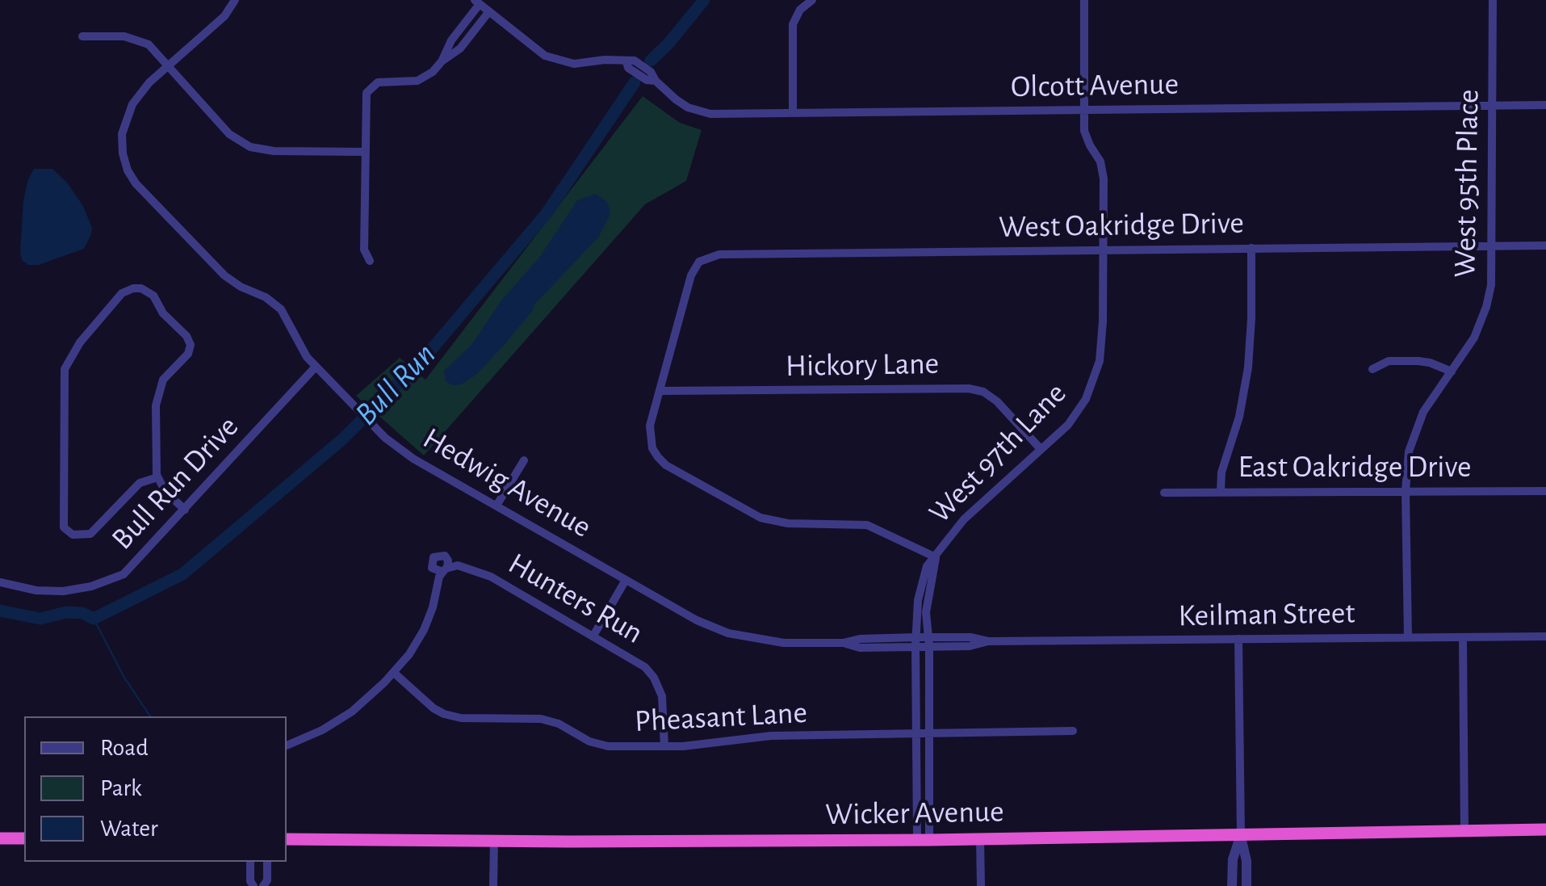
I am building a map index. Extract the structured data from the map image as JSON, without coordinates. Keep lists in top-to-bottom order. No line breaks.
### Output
{"streets":{"highway":["Wicker Avenue"],"street":["Olcott Avenue","West 95th Place","West Oakridge Drive","Hickory Lane","West 97th Lane","East Oakridge Drive","Bull Run Drive","Hedwig Avenue","Hunters Run","Keilman Street","Pheasant Lane"]},"crossings":[["Olcott Avenue","West 95th Place"],["Olcott Avenue","West 97th Lane"],["West 95th Place","West Oakridge Drive"],["West 95th Place","East Oakridge Drive"],["West 95th Place","Keilman Street"],["West Oakridge Drive","Hickory Lane"],["West Oakridge Drive","West 97th Lane"],["Hickory Lane","West 97th Lane"],["West 97th Lane","Hedwig Avenue"],["West 97th Lane","Keilman Street"],["West 97th Lane","Pheasant Lane"],["West 97th Lane","Wicker Avenue"],["Bull Run Drive","Hedwig Avenue"],["Hedwig Avenue","Keilman Street"],["Hunters Run","Pheasant Lane"]],"water":["Bull Run"],"legend":["Road","Park","Water"]}
